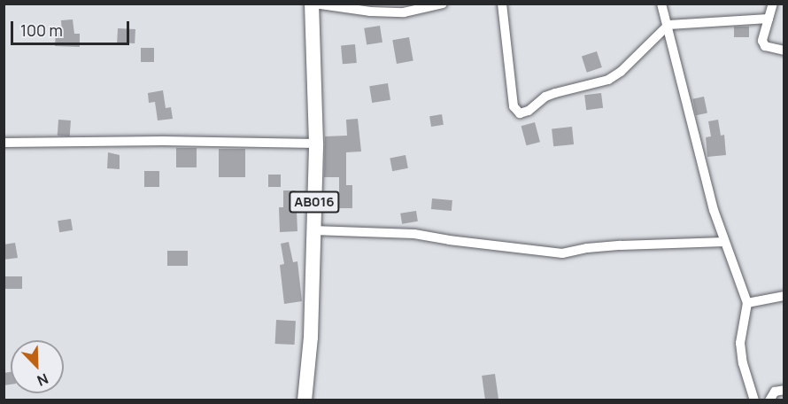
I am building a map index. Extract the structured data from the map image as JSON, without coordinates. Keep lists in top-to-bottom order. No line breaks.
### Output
{"streets":{"main road":["AB016"]},"scale_bar":"100 m","north":"bottom right"}
